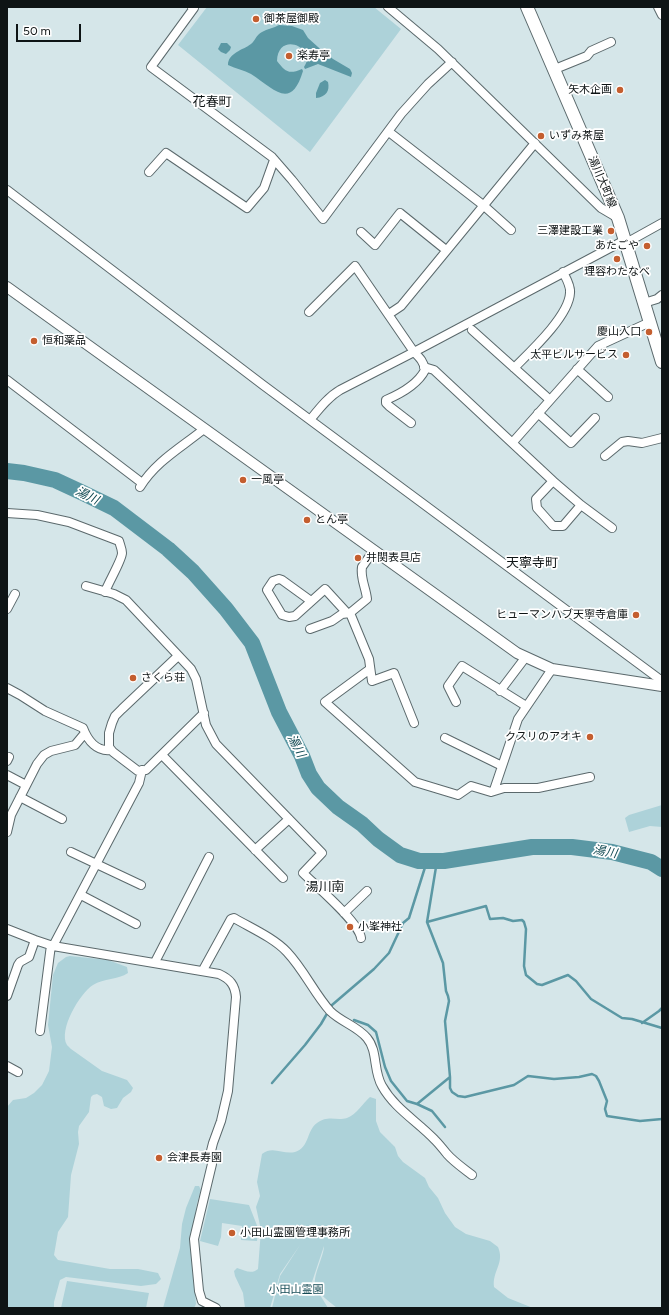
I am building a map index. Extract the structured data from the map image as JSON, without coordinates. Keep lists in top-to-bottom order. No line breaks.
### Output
{"streets":{"main road":["湯川大町線"]},"districts":["花春町","天寧寺町","湯川南"],"water":["湯川"],"parks":["小田山霊園"],"places":["御茶屋御殿","楽寿亭","矢木企画","いずみ茶屋","三澤建設工業","あたごや","理容わたなべ","慶山入口","恒和薬品","太平ビルサービス","一風亭","とん亭","井関表具店","ヒューマンハブ天寧寺倉庫","さくら荘","クスリのアオキ","小峯神社","会津長寿園","小田山霊園管理事務所"],"scale_bar":"50 m"}
